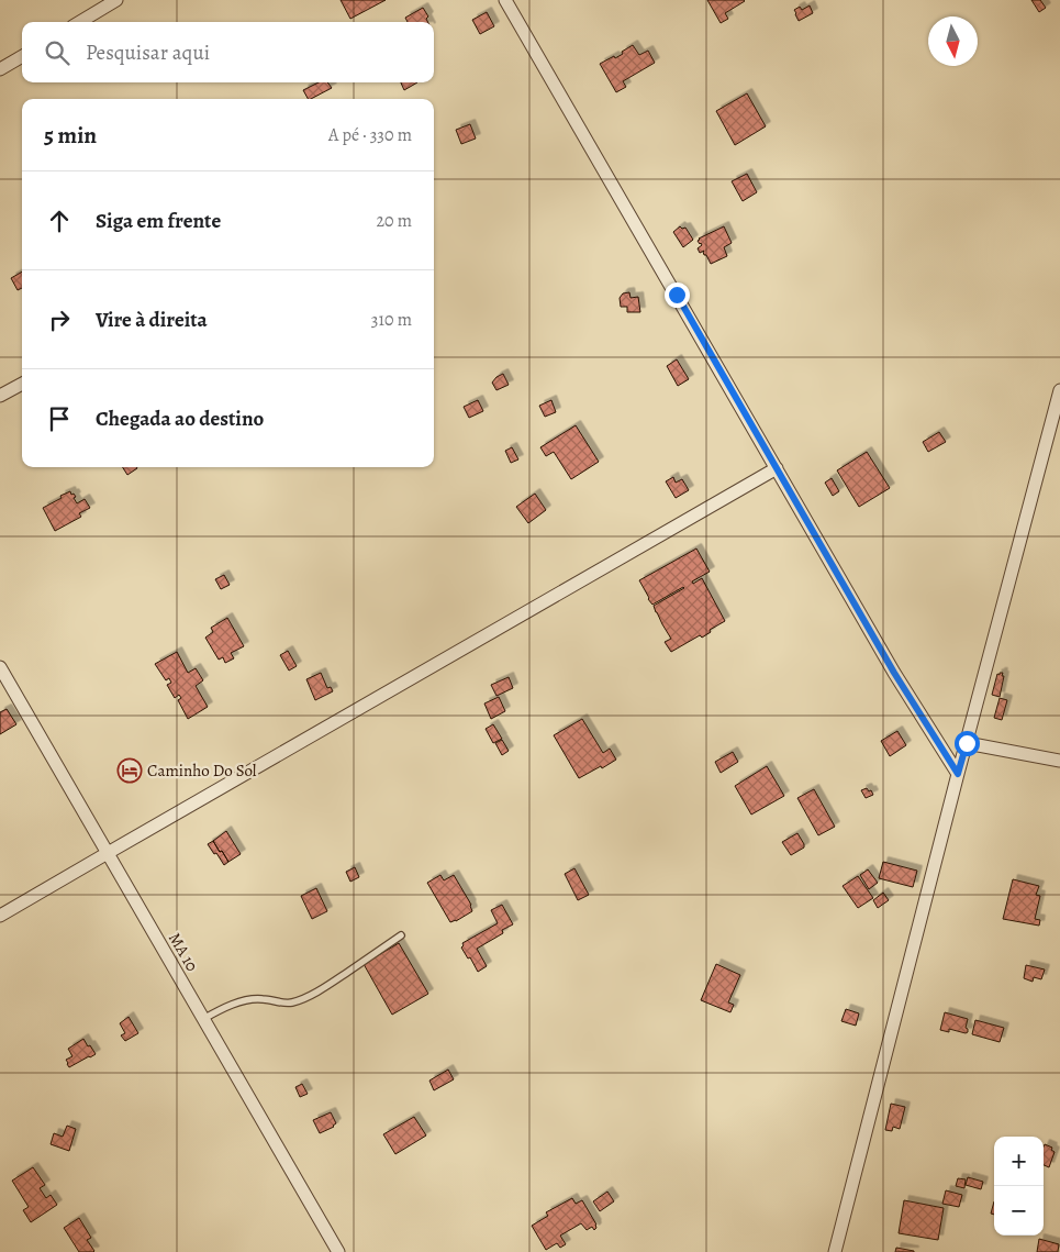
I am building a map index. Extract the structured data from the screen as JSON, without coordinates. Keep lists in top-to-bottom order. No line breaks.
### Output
{"streets":{"street":["MA 10"]},"places":{"hotel":["Caminho Do Sol"]},"north":"bottom","page":{"search":"Pesquisar aqui","heading":["5 min","A pé · 330 m"],"list":[["Siga em frente","20 m"],["Vire à direita","310 m"],"Chegada ao destino"],"map_buttons":["+","−"]}}
